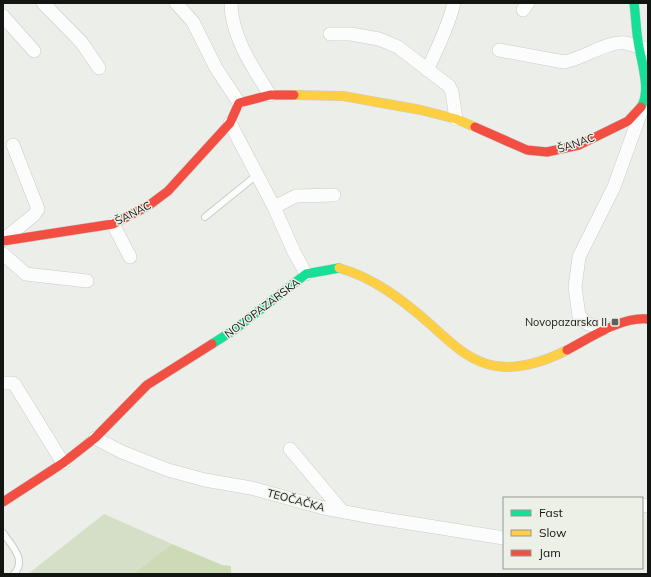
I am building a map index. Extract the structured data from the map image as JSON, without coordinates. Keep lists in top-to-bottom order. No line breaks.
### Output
{"streets":{"street":["ŠANAC","NOVOPAZARSKA","TEOČAČKA"]},"crossings":[["NOVOPAZARSKA","TEOČAČKA"]],"places":{"transit":["Novopazarska II"]},"legend":["Fast","Slow","Jam"]}
